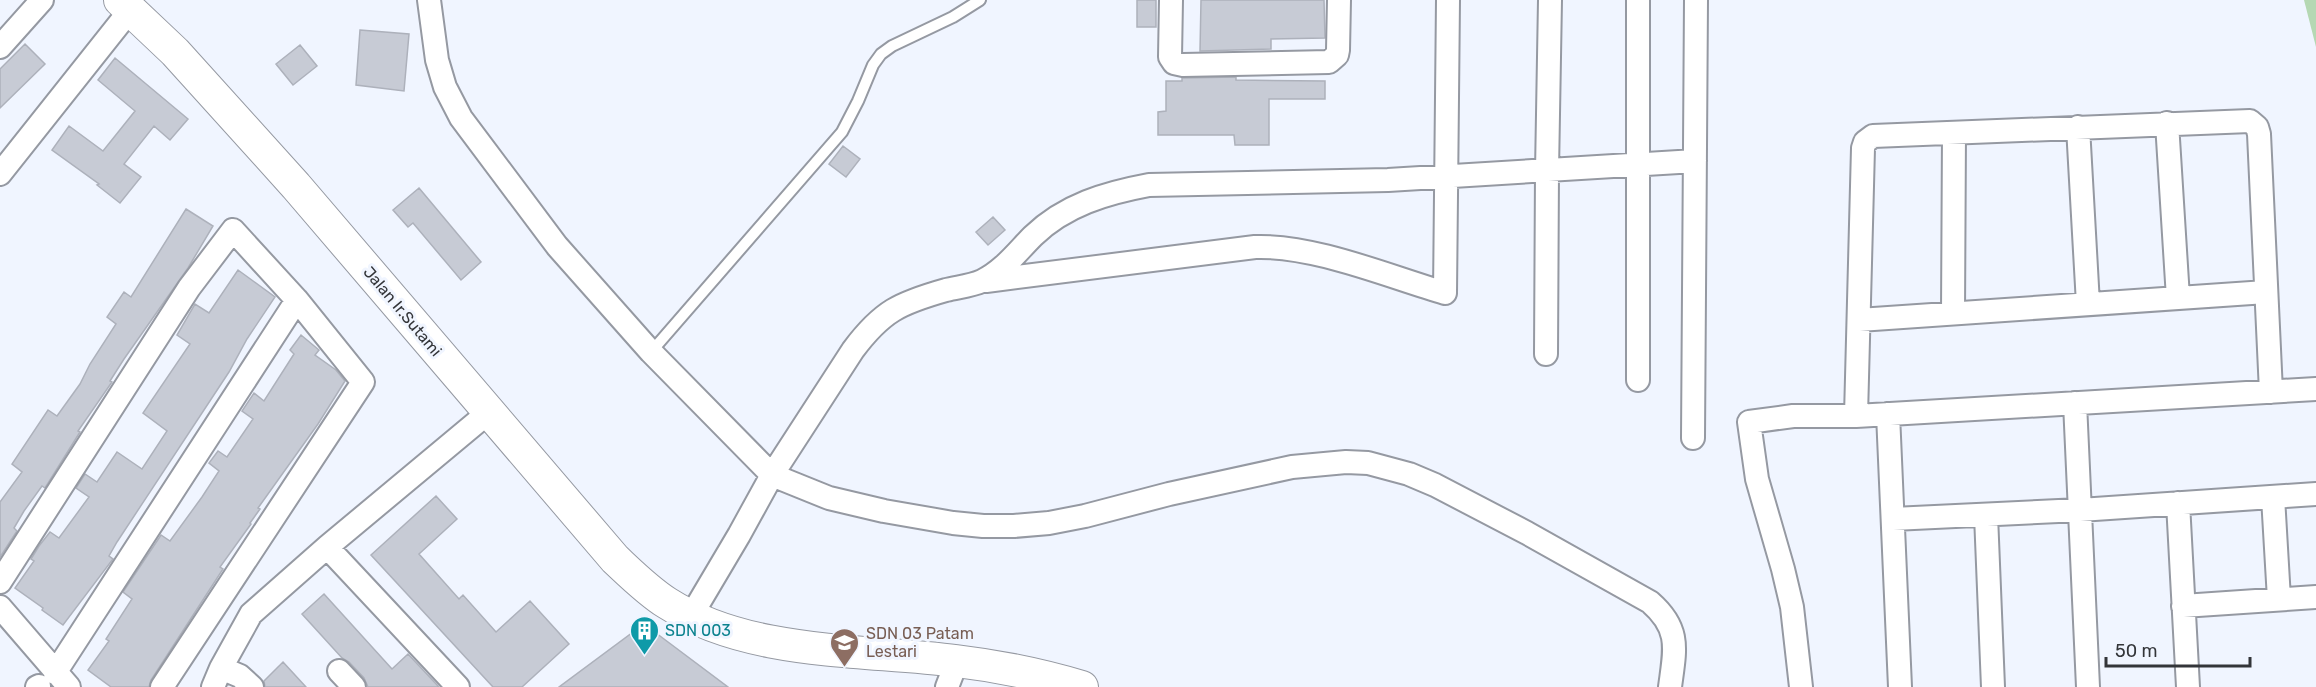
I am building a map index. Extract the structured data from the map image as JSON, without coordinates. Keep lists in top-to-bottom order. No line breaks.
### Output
{"streets":{"street":["Jalan Ir.Sutami"]},"places":{"building":["SDN 003"],"school or university":["SDN 03 Patam Lestari"]},"scale_bar":"50 m"}
